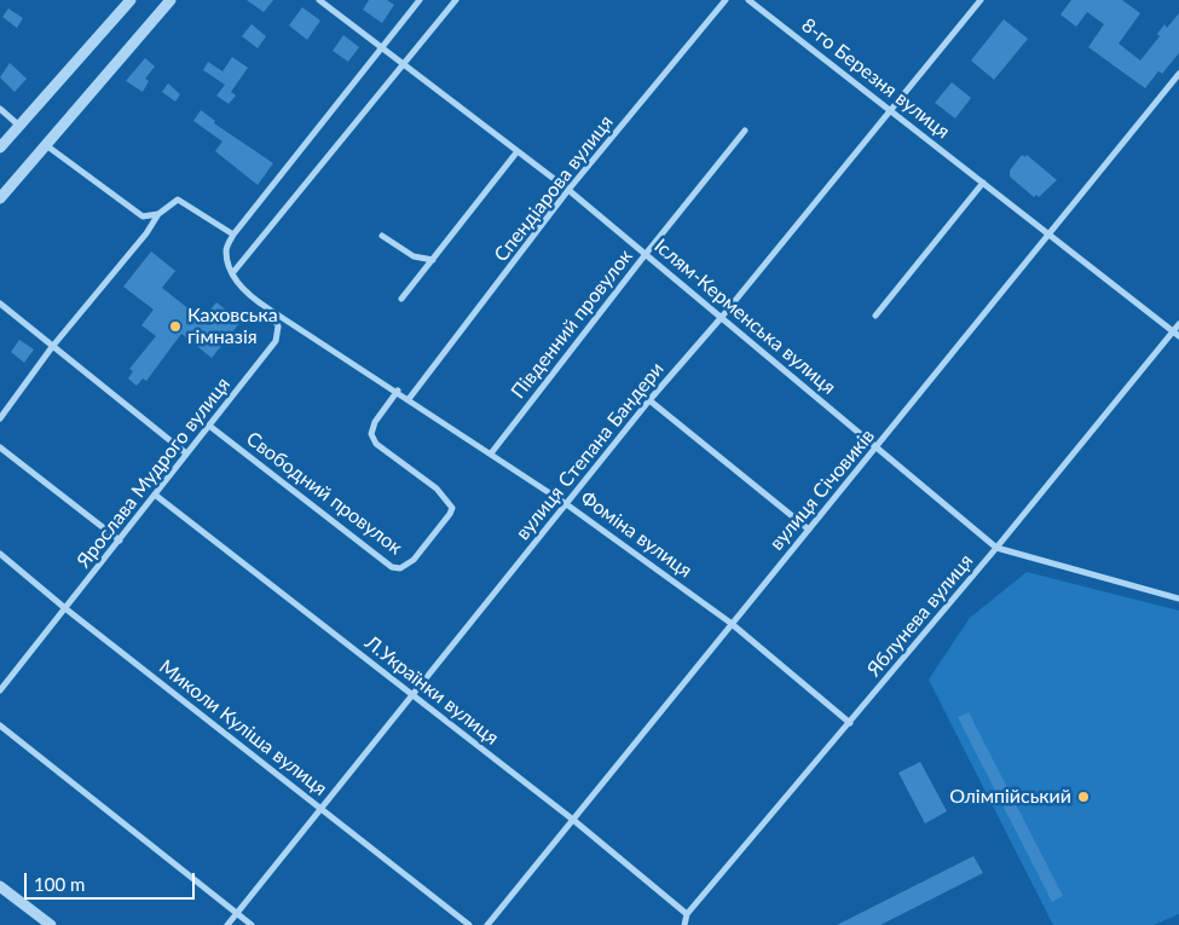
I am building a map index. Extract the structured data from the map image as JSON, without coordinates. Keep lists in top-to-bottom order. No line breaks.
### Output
{"streets":{"street":["8-го Березня вулиця","Спендіарова вулиця","Іслям-Керменська вулиця","Південний провулок","вулиця Степана Бандери","Ярослава Мудрого вулиця","вулиця Січовиків","Свободний провулок","Фоміна вулиця","Яблунева вулиця","Л.Українки вулиця","Миколи Куліша вулиця"]},"crossings":[["8-го Березня вулиця","вулиця Степана Бандери"],["8-го Березня вулиця","вулиця Січовиків"],["8-го Березня вулиця","Яблунева вулиця"],["Спендіарова вулиця","Іслям-Керменська вулиця"],["Спендіарова вулиця","Фоміна вулиця"],["Іслям-Керменська вулиця","Південний провулок"],["Іслям-Керменська вулиця","вулиця Степана Бандери"],["Іслям-Керменська вулиця","вулиця Січовиків"],["Іслям-Керменська вулиця","Яблунева вулиця"],["Південний провулок","Фоміна вулиця"],["вулиця Степана Бандери","Фоміна вулиця"],["вулиця Степана Бандери","Л.Українки вулиця"],["вулиця Степана Бандери","Миколи Куліша вулиця"],["Ярослава Мудрого вулиця","Свободний провулок"],["Ярослава Мудрого вулиця","Фоміна вулиця"],["Ярослава Мудрого вулиця","Л.Українки вулиця"],["Ярослава Мудрого вулиця","Миколи Куліша вулиця"],["вулиця Січовиків","Фоміна вулиця"],["вулиця Січовиків","Л.Українки вулиця"],["Свободний провулок","Фоміна вулиця"],["Фоміна вулиця","Яблунева вулиця"],["Яблунева вулиця","Л.Українки вулиця"]],"places":["Каховська гімназія","Олімпійський"],"scale_bar":"100 m"}
